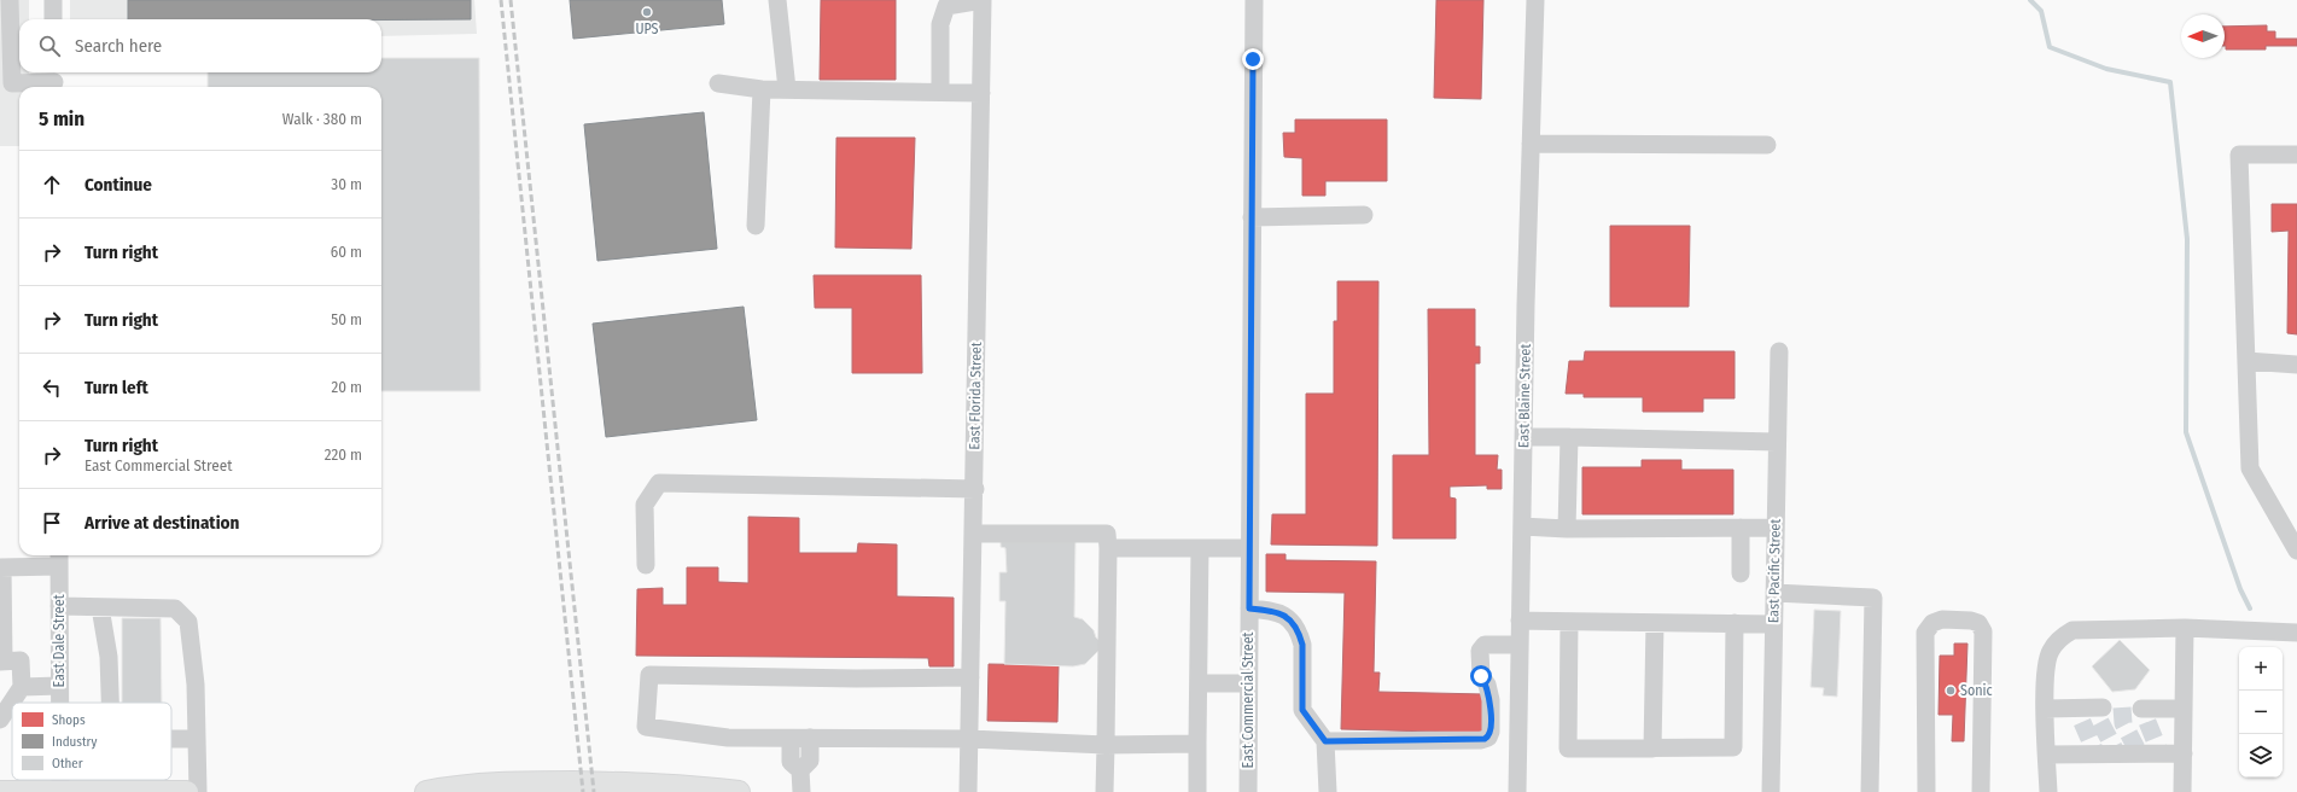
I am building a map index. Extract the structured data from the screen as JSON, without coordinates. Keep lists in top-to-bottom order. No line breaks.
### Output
{"streets":{"street":["East Florida Street","East Blaine Street","East Pacific Street","East Dale Street","East Commercial Street"]},"places":["UPS","Sonic"],"legend":["Shops","Industry","Other"],"north":"left","page":{"search":"Search here","heading":["5 min","Walk · 380 m"],"list":[["Continue","30 m"],["Turn right","60 m"],["Turn right","50 m"],["Turn left","20 m"],["Turn right","East Commercial Street","220 m"],"Arrive at destination"],"map_buttons":["+","−"]}}
